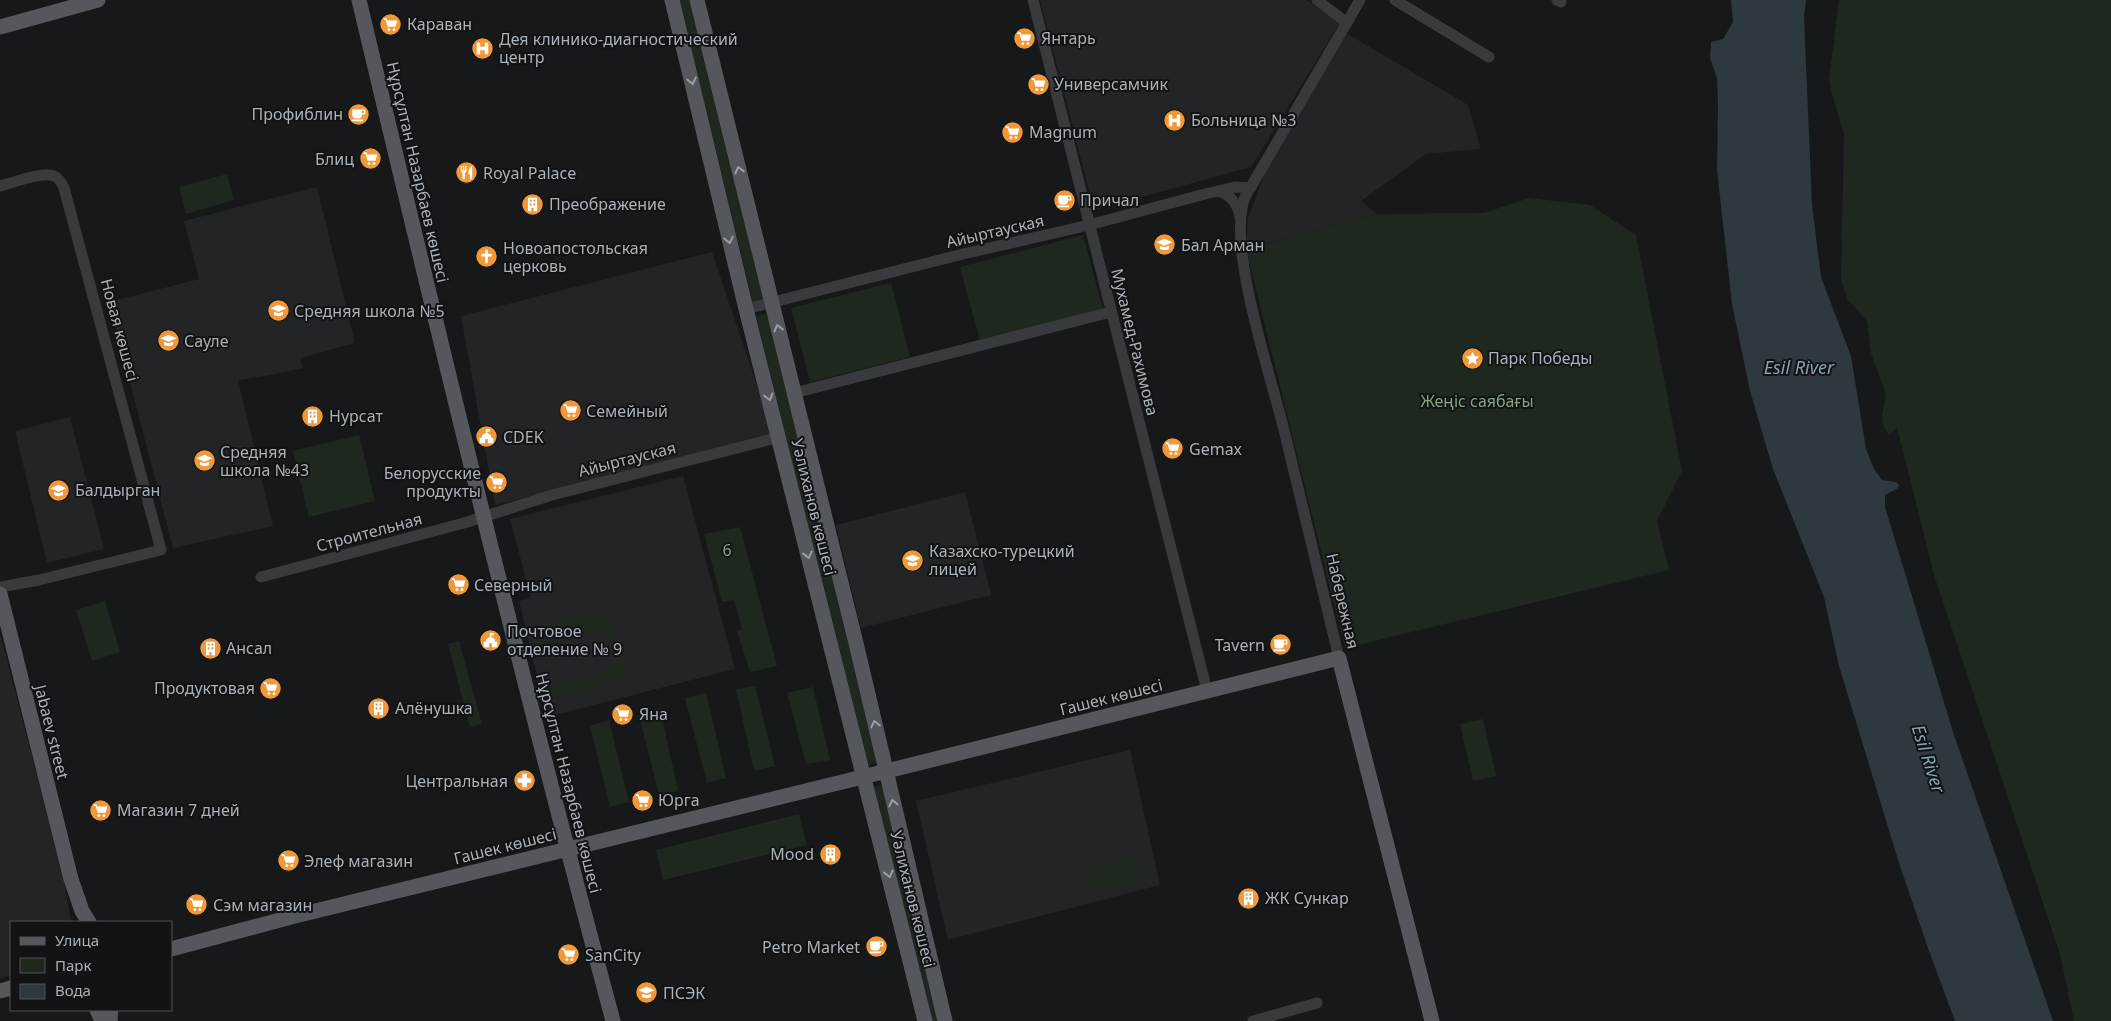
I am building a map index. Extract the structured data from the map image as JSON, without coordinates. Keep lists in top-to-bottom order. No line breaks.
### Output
{"streets":{"main road":["Нұрсұлтан Назарбаев көшесі","Уәлиханов көшесі","Набережная","Гашек көшесі","Jabaev street"],"street":["Айыртауская","Новая көшесі","Мухамед-Рахимова","Строительная"]},"crossings":[["Нұрсұлтан Назарбаев көшесі","Айыртауская"],["Нұрсұлтан Назарбаев көшесі","Строительная"],["Нұрсұлтан Назарбаев көшесі","Гашек көшесі"],["Айыртауская","Мухамед-Рахимова"],["Айыртауская","Уәлиханов көшесі"],["Айыртауская","Строительная"],["Айыртауская","Набережная"],["Мухамед-Рахимова","Гашек көшесі"],["Уәлиханов көшесі","Гашек көшесі"],["Набережная","Гашек көшесі"]],"water":["Esil River"],"parks":["Жеңіс саябағы","6"],"places":{"supermarket":["Караван","Янтарь","Универсамчик","Magnum","Блиц","Семейный","Gemax","Белорусские продукты","Северный","Продуктовая","Яна","Юрга","Магазин 7 дней","Элеф магазин","Сэм магазин","SanCity"],"hospital":["Дея клинико-диагностический центр","Больница №3"],"cafe":["Профиблин","Причал","Tavern","Petro Market"],"restaurant":["Royal Palace"],"building":["Преображение","Нурсат","Ансал","Алёнушка","Mood","ЖК Сункар"],"school or university":["Бал Арман","Средняя школа №5","Сауле","Средняя школа №43","Балдырган","Казахско-турецкий лицей","ПСЭК"],"church":["Новоапостольская церковь"],"place":["Парк Победы"],"public building":["CDEK","Почтовое отделение № 9"],"pharmacy":["Центральная"]},"legend":["Улица","Парк","Вода"]}
